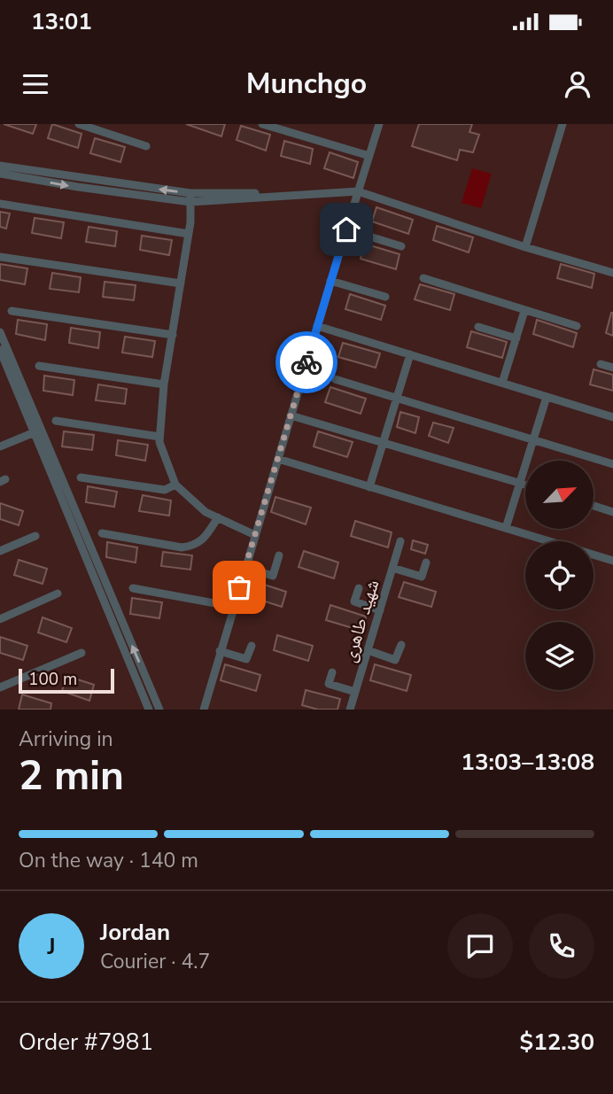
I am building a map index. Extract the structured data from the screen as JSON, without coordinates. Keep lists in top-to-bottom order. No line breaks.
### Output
{"streets":{"street":["شهید طاهری"]},"scale_bar":"100 m","north":"top right","page":{"status":"13:01","header":"Munchgo","scale":"100 m","heading":["2 min","Arriving in","13:03–13:08"],"panel":["Jordan","Courier · 4.7","Order #7981","$12.30"],"bar":"On the way · 140 m","round":"J"}}
